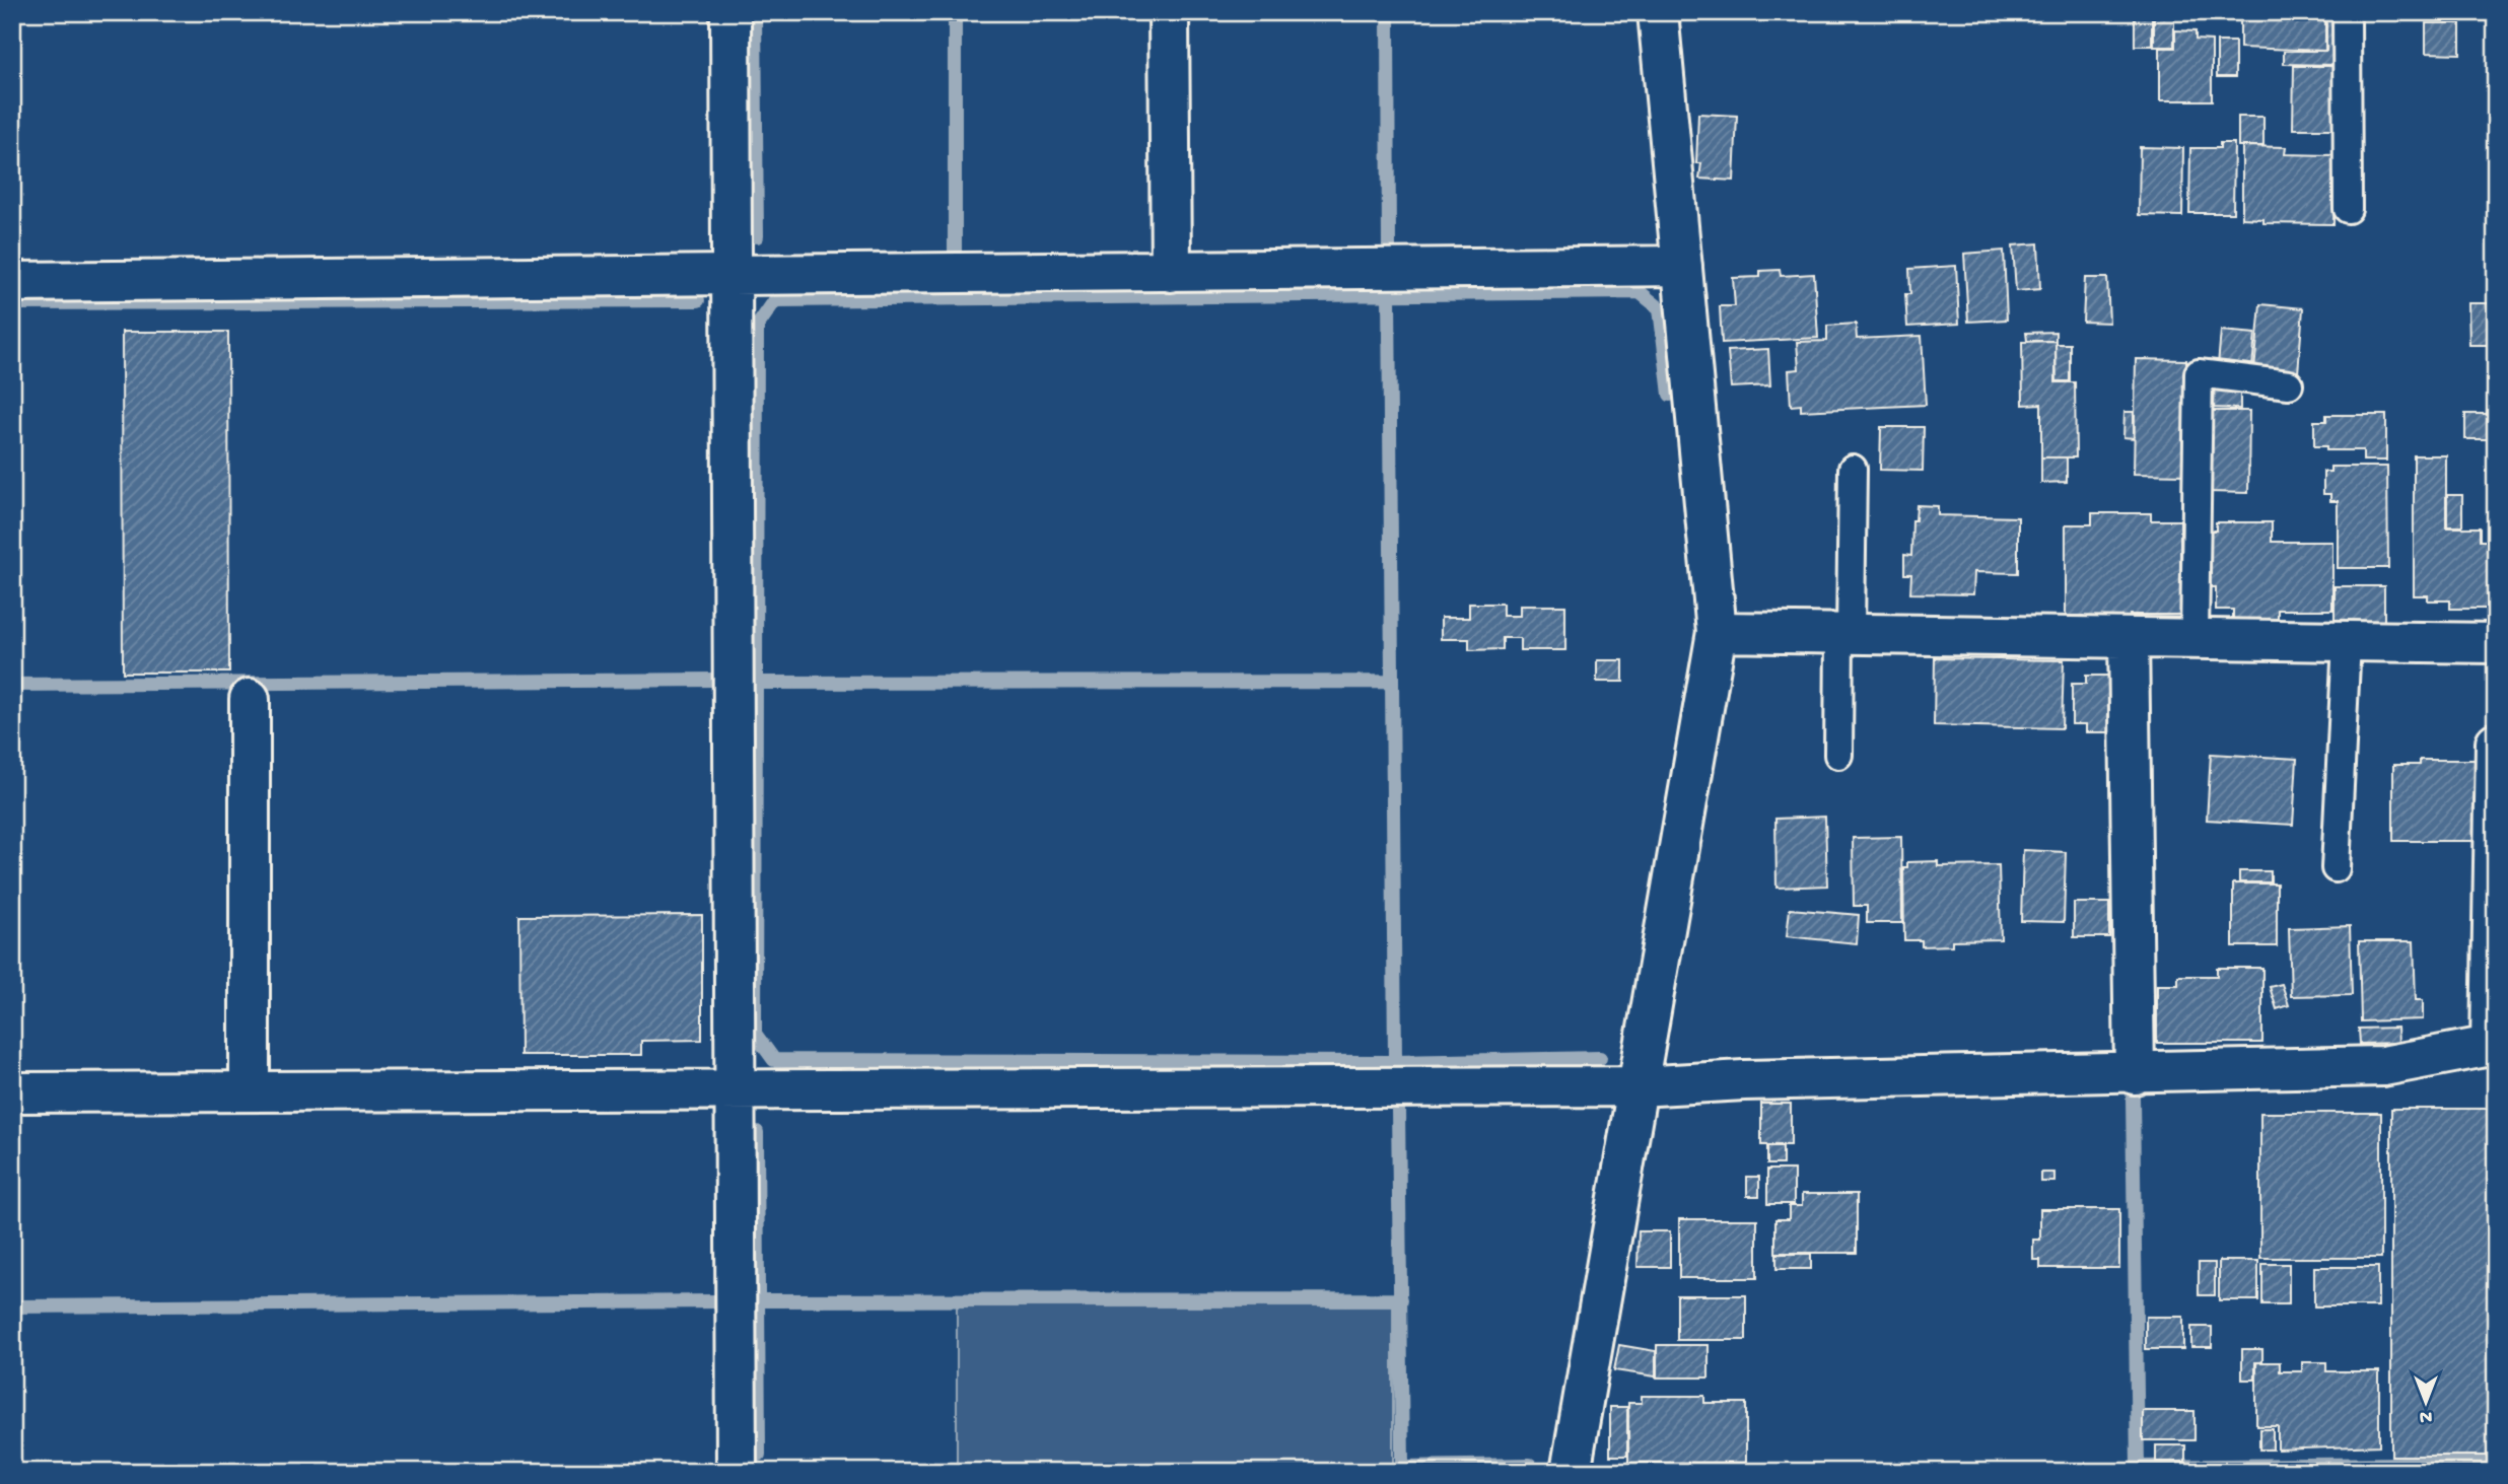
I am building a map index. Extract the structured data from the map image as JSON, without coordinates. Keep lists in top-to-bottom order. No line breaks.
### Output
{"north":"bottom"}
